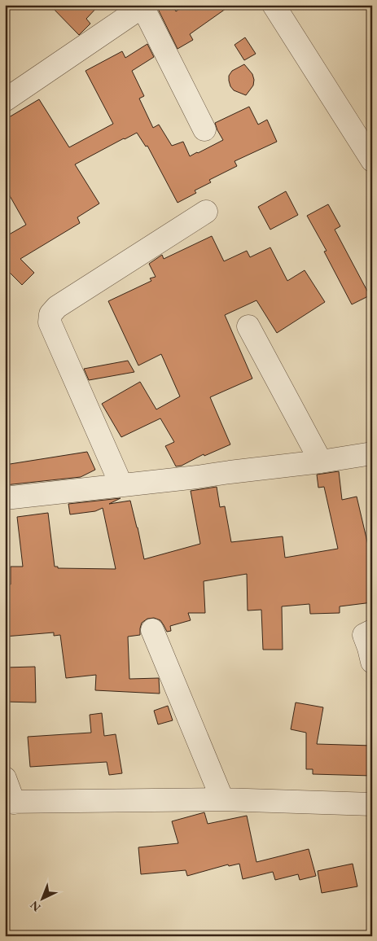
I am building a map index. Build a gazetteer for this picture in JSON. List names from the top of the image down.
{
  "north": "bottom left"
}
